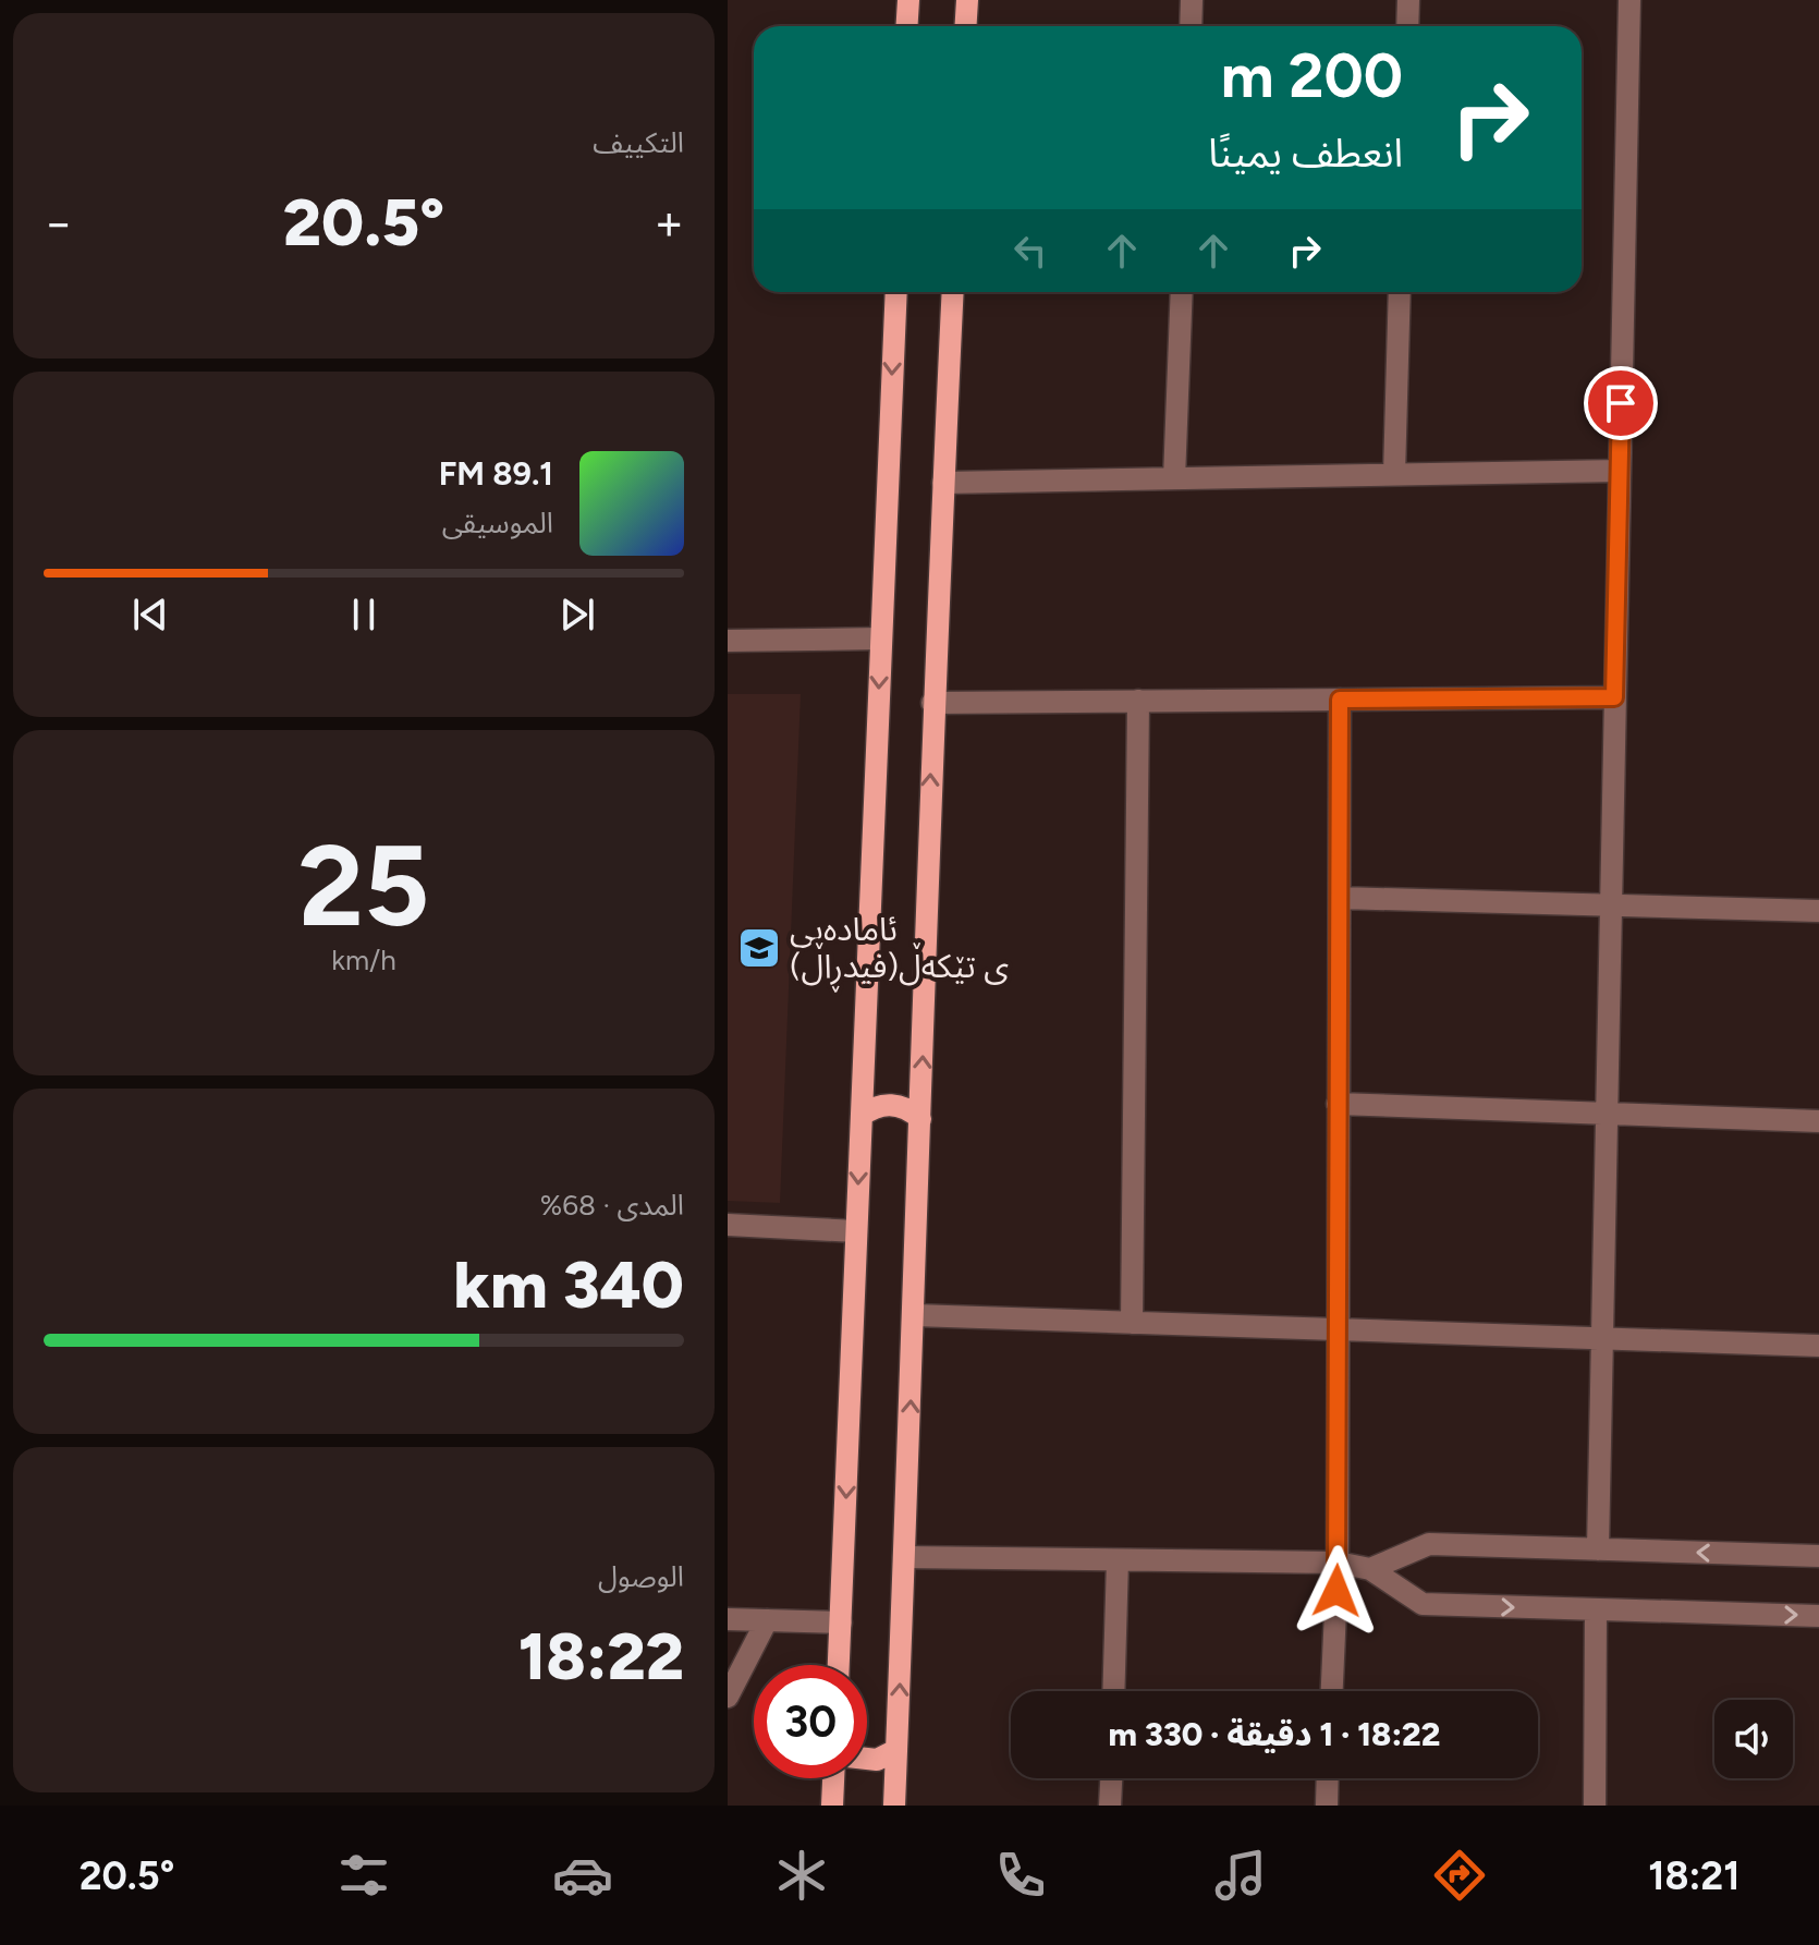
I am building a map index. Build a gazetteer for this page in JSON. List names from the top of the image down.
{
  "places": {
    "school or university": ["ئامادەیی (فیدڕاڵ)ی تێکەڵ"]
  },
  "page": {
    "tile": [
      "التكييف",
      ["25", "km/h"],
      ["المدى · 68%", "340 km"],
      ["الوصول", "18:22"]
    ],
    "turn": ["200 m", "انعطف يمينًا"],
    "heat": ["−", "20.5°", "+"],
    "song": ["89.1 FM", "الموسيقى"],
    "limit": "30",
    "trip": "18:22 · 1 دقيقة · 330 m",
    "tabs": ["18:21", "20.5°"]
  }
}
